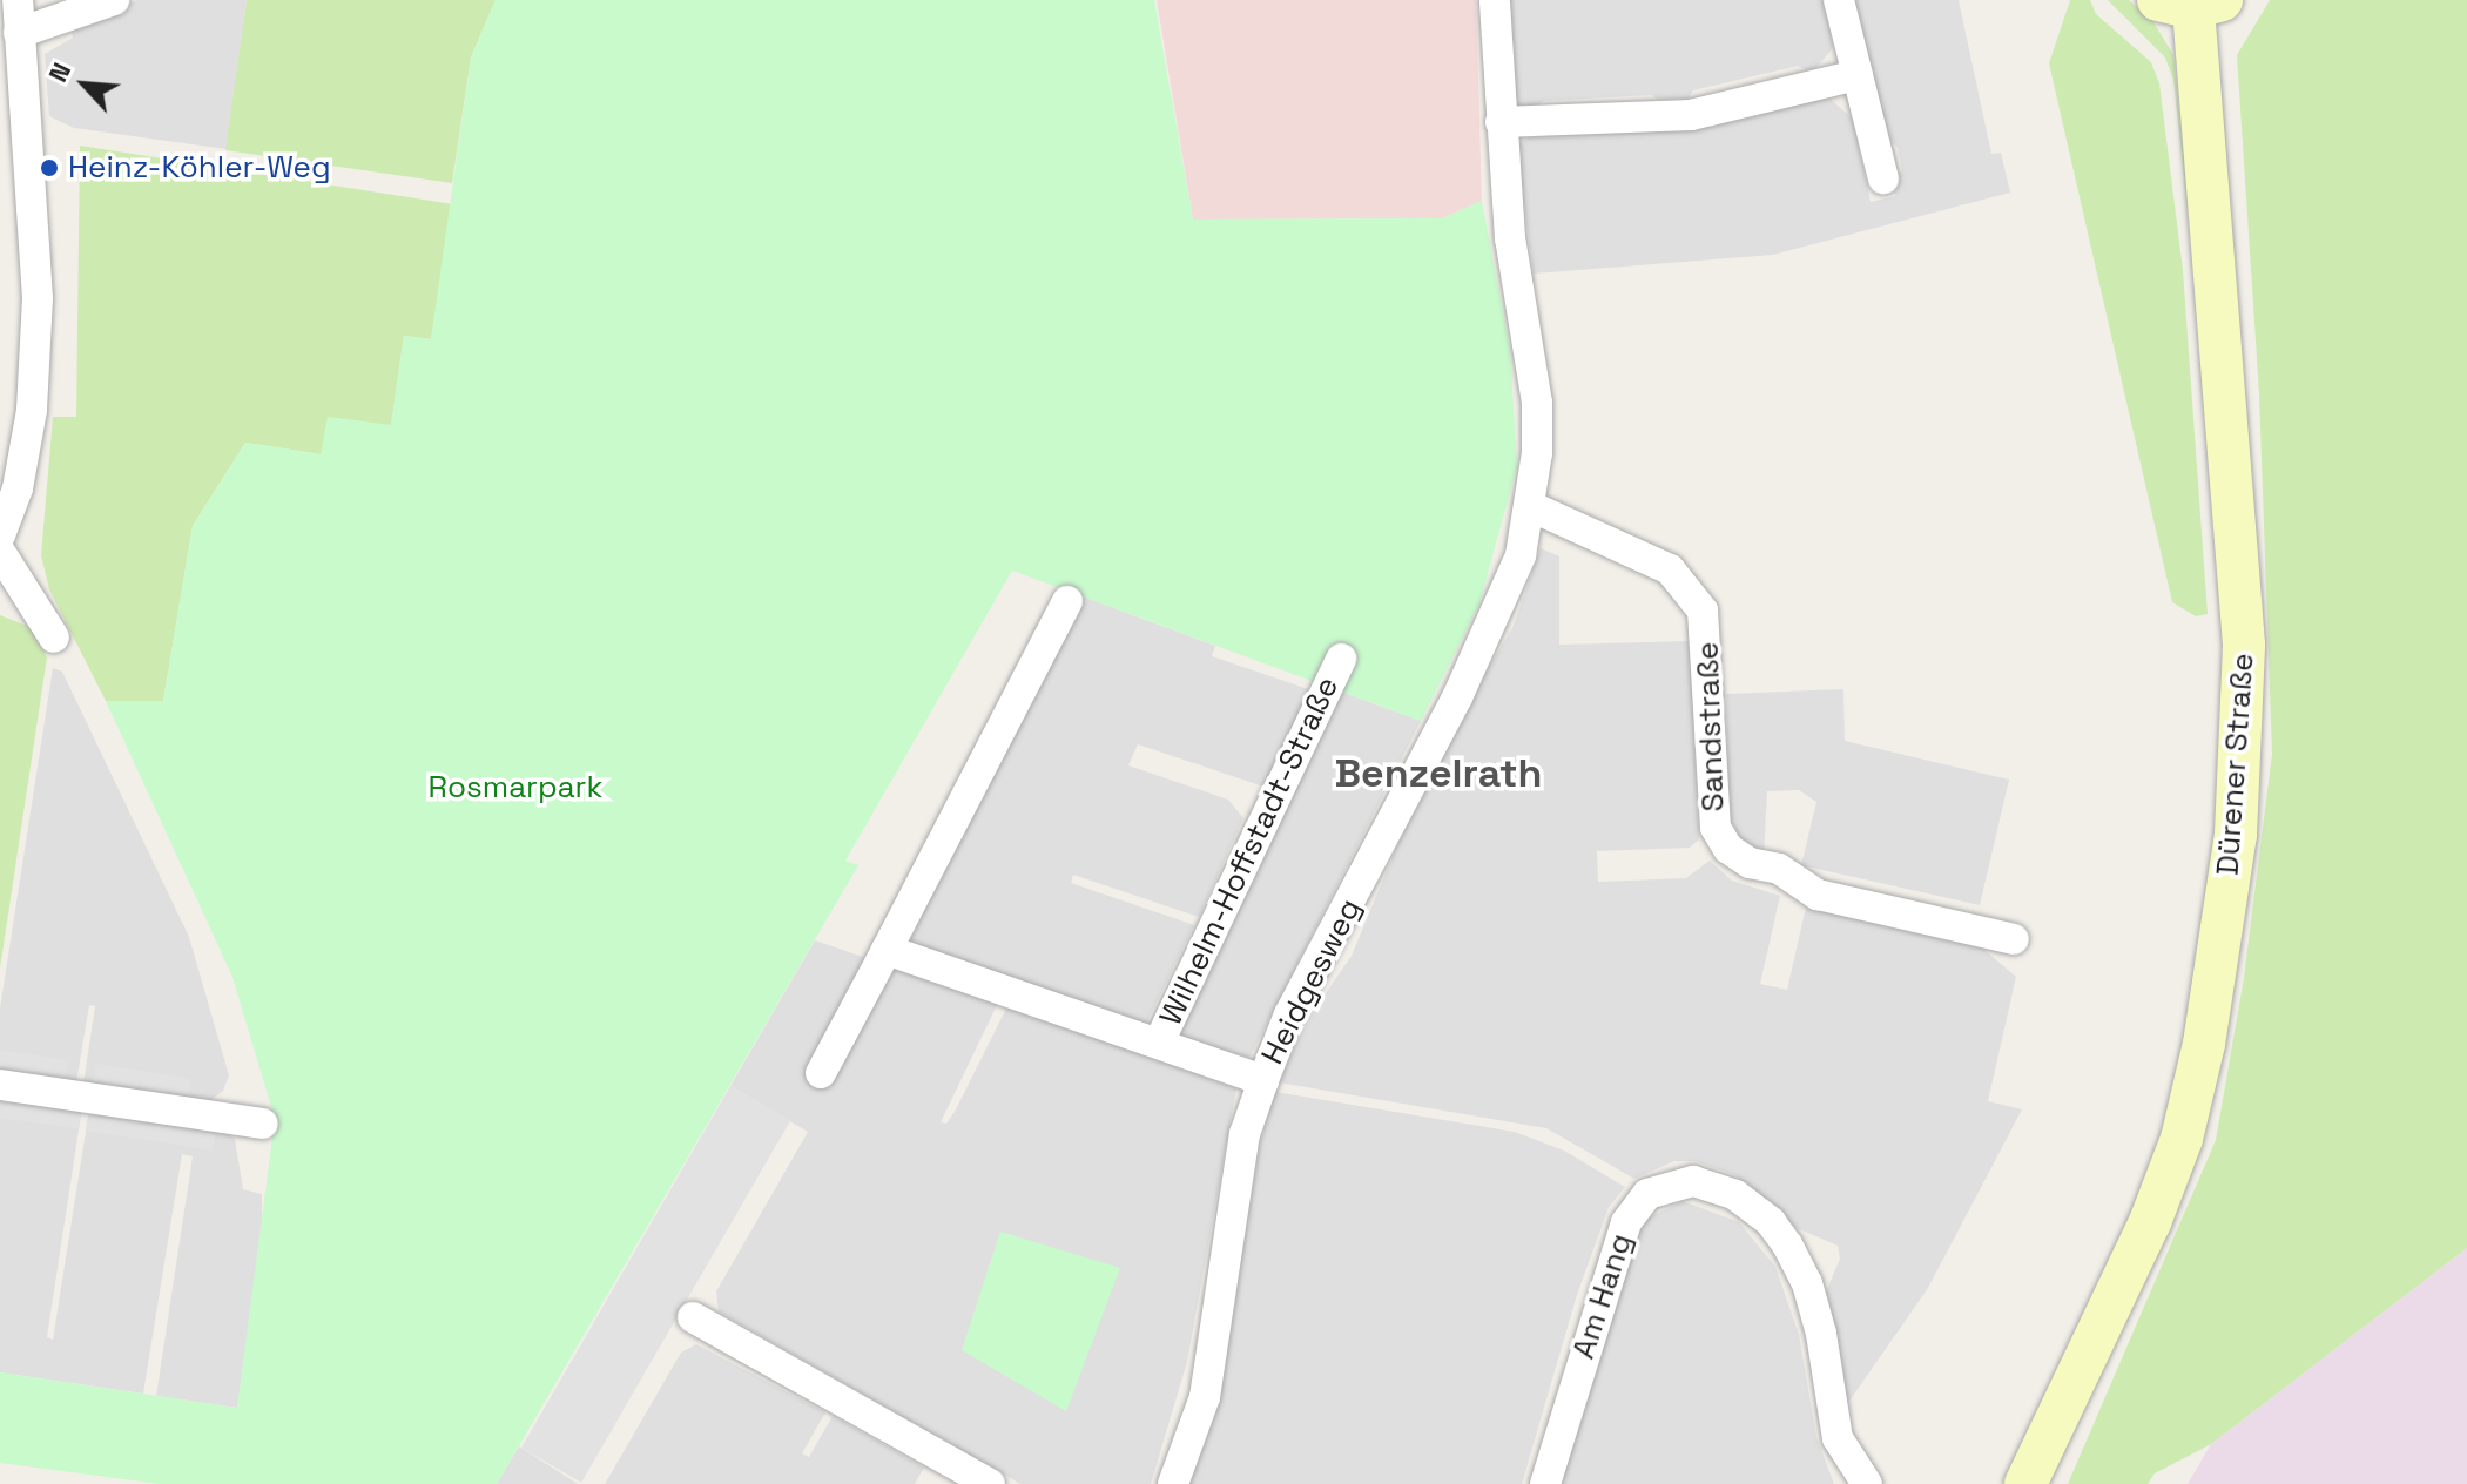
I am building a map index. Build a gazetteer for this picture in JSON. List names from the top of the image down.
{
  "streets": {
    "main road": ["Dürener Straße"],
    "street": [
      "Sandstraße",
      "Wilhelm-Hoffstadt-Straße",
      "Heidgesweg",
      "Am Hang"
    ]
  },
  "crossings": [
    ["Sandstraße", "Heidgesweg"],
    ["Wilhelm-Hoffstadt-Straße", "Heidgesweg"]
  ],
  "districts": ["Benzelrath"],
  "parks": ["Rosmarpark"],
  "places": ["Heinz-Köhler-Weg"],
  "north": "top left"
}
